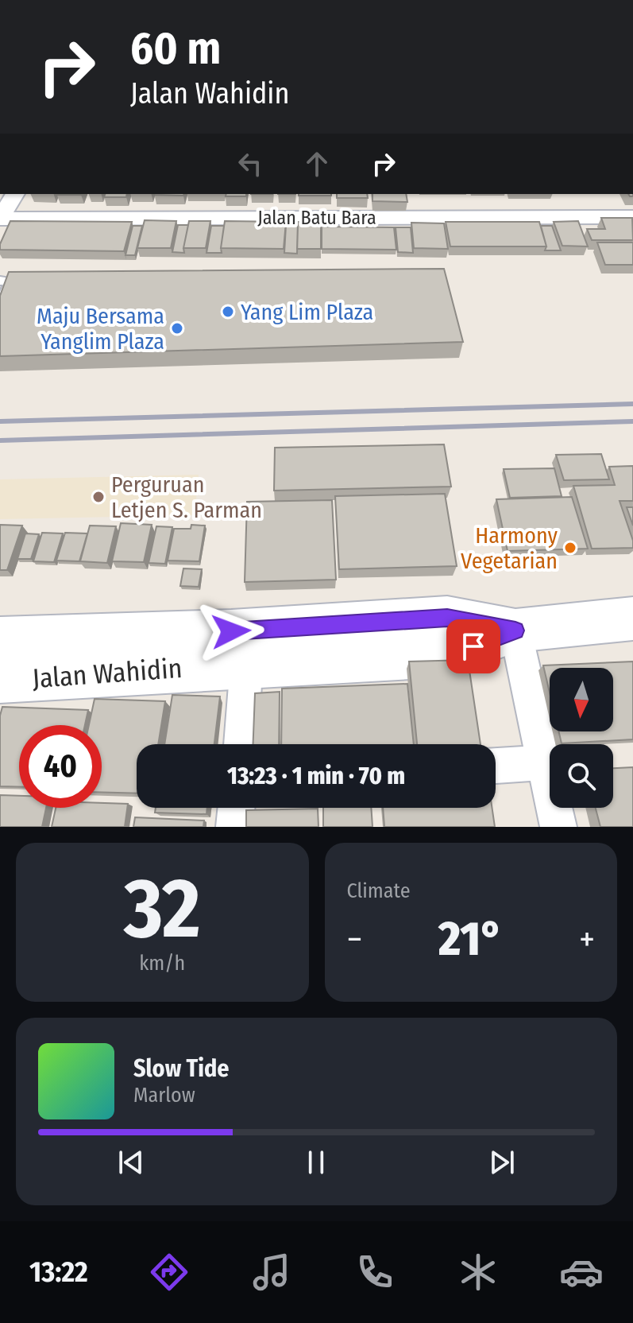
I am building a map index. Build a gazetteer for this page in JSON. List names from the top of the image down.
{
  "streets": {
    "street": ["Jalan Batu Bara", "Jalan Wahidin"]
  },
  "places": [
    "Yang Lim Plaza",
    "Maju Bersama Yanglim Plaza",
    "Perguruan Letjen S. Parman",
    "Harmony Vegetarian"
  ],
  "north": "bottom",
  "page": {
    "turn": ["60 m", "Jalan Wahidin"],
    "limit": "40",
    "trip": "13:23 · 1 min · 70 m",
    "tile": [
      ["32", "km/h"],
      "Climate"
    ],
    "heat": ["−", "21°", "+"],
    "song": ["Slow Tide", "Marlow"],
    "tabs": "13:22"
  }
}
